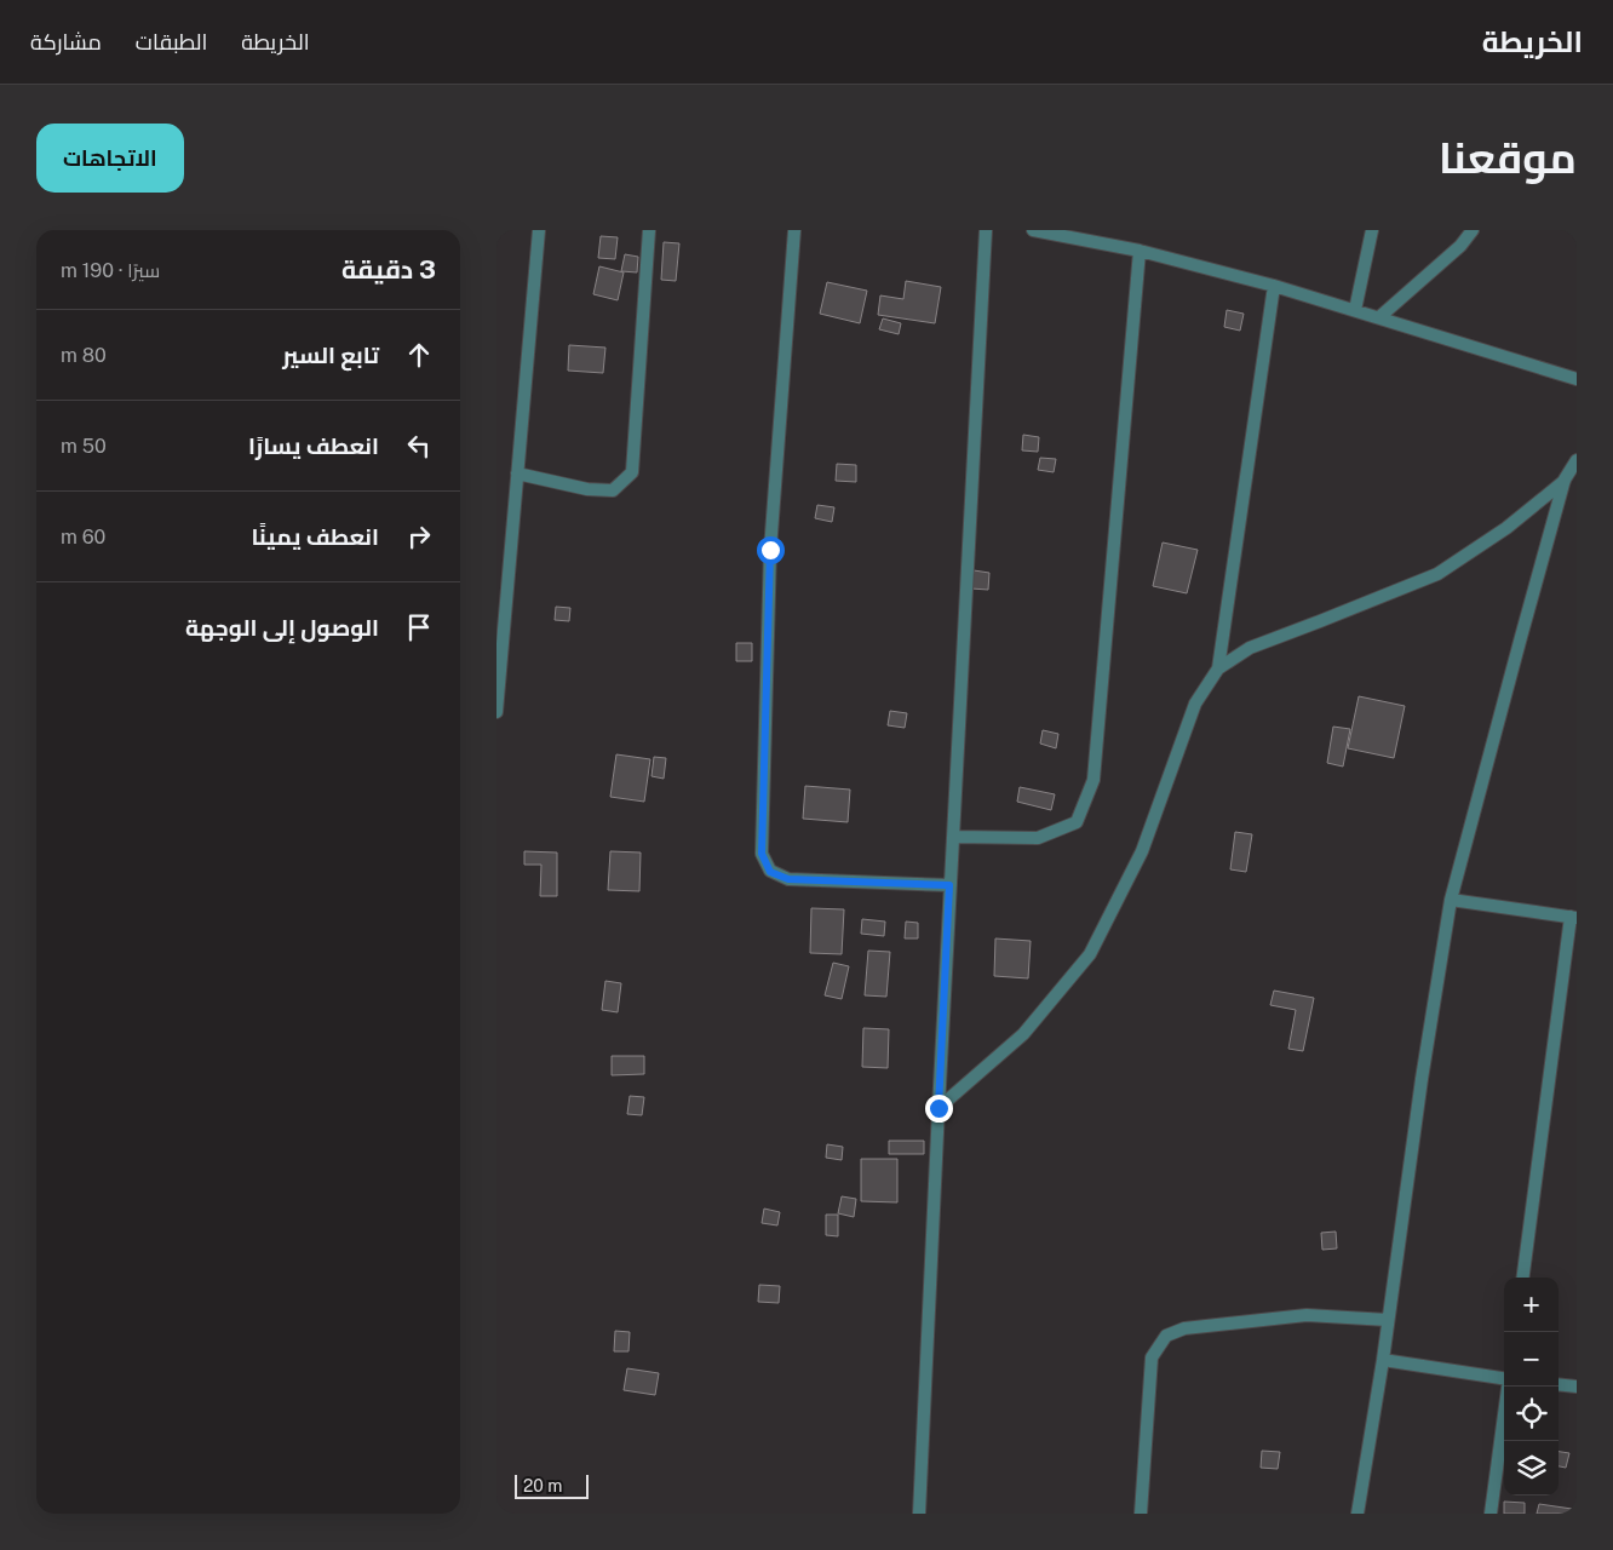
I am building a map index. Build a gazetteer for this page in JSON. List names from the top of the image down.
{
  "scale_bar": "20 m",
  "page": {
    "header": "الخريطة",
    "nav": ["الخريطة", "الطبقات", "مشاركة"],
    "title": "موقعنا",
    "buttons": "الاتجاهات",
    "heading": ["3 دقيقة", "سيرًا · 190 m"],
    "list": [
      ["تابع السير", "80 m"],
      ["انعطف يسارًا", "50 m"],
      ["انعطف يمينًا", "60 m"],
      "الوصول إلى الوجهة"
    ],
    "map_buttons": ["+", "−"],
    "scale": "20 m"
  }
}
